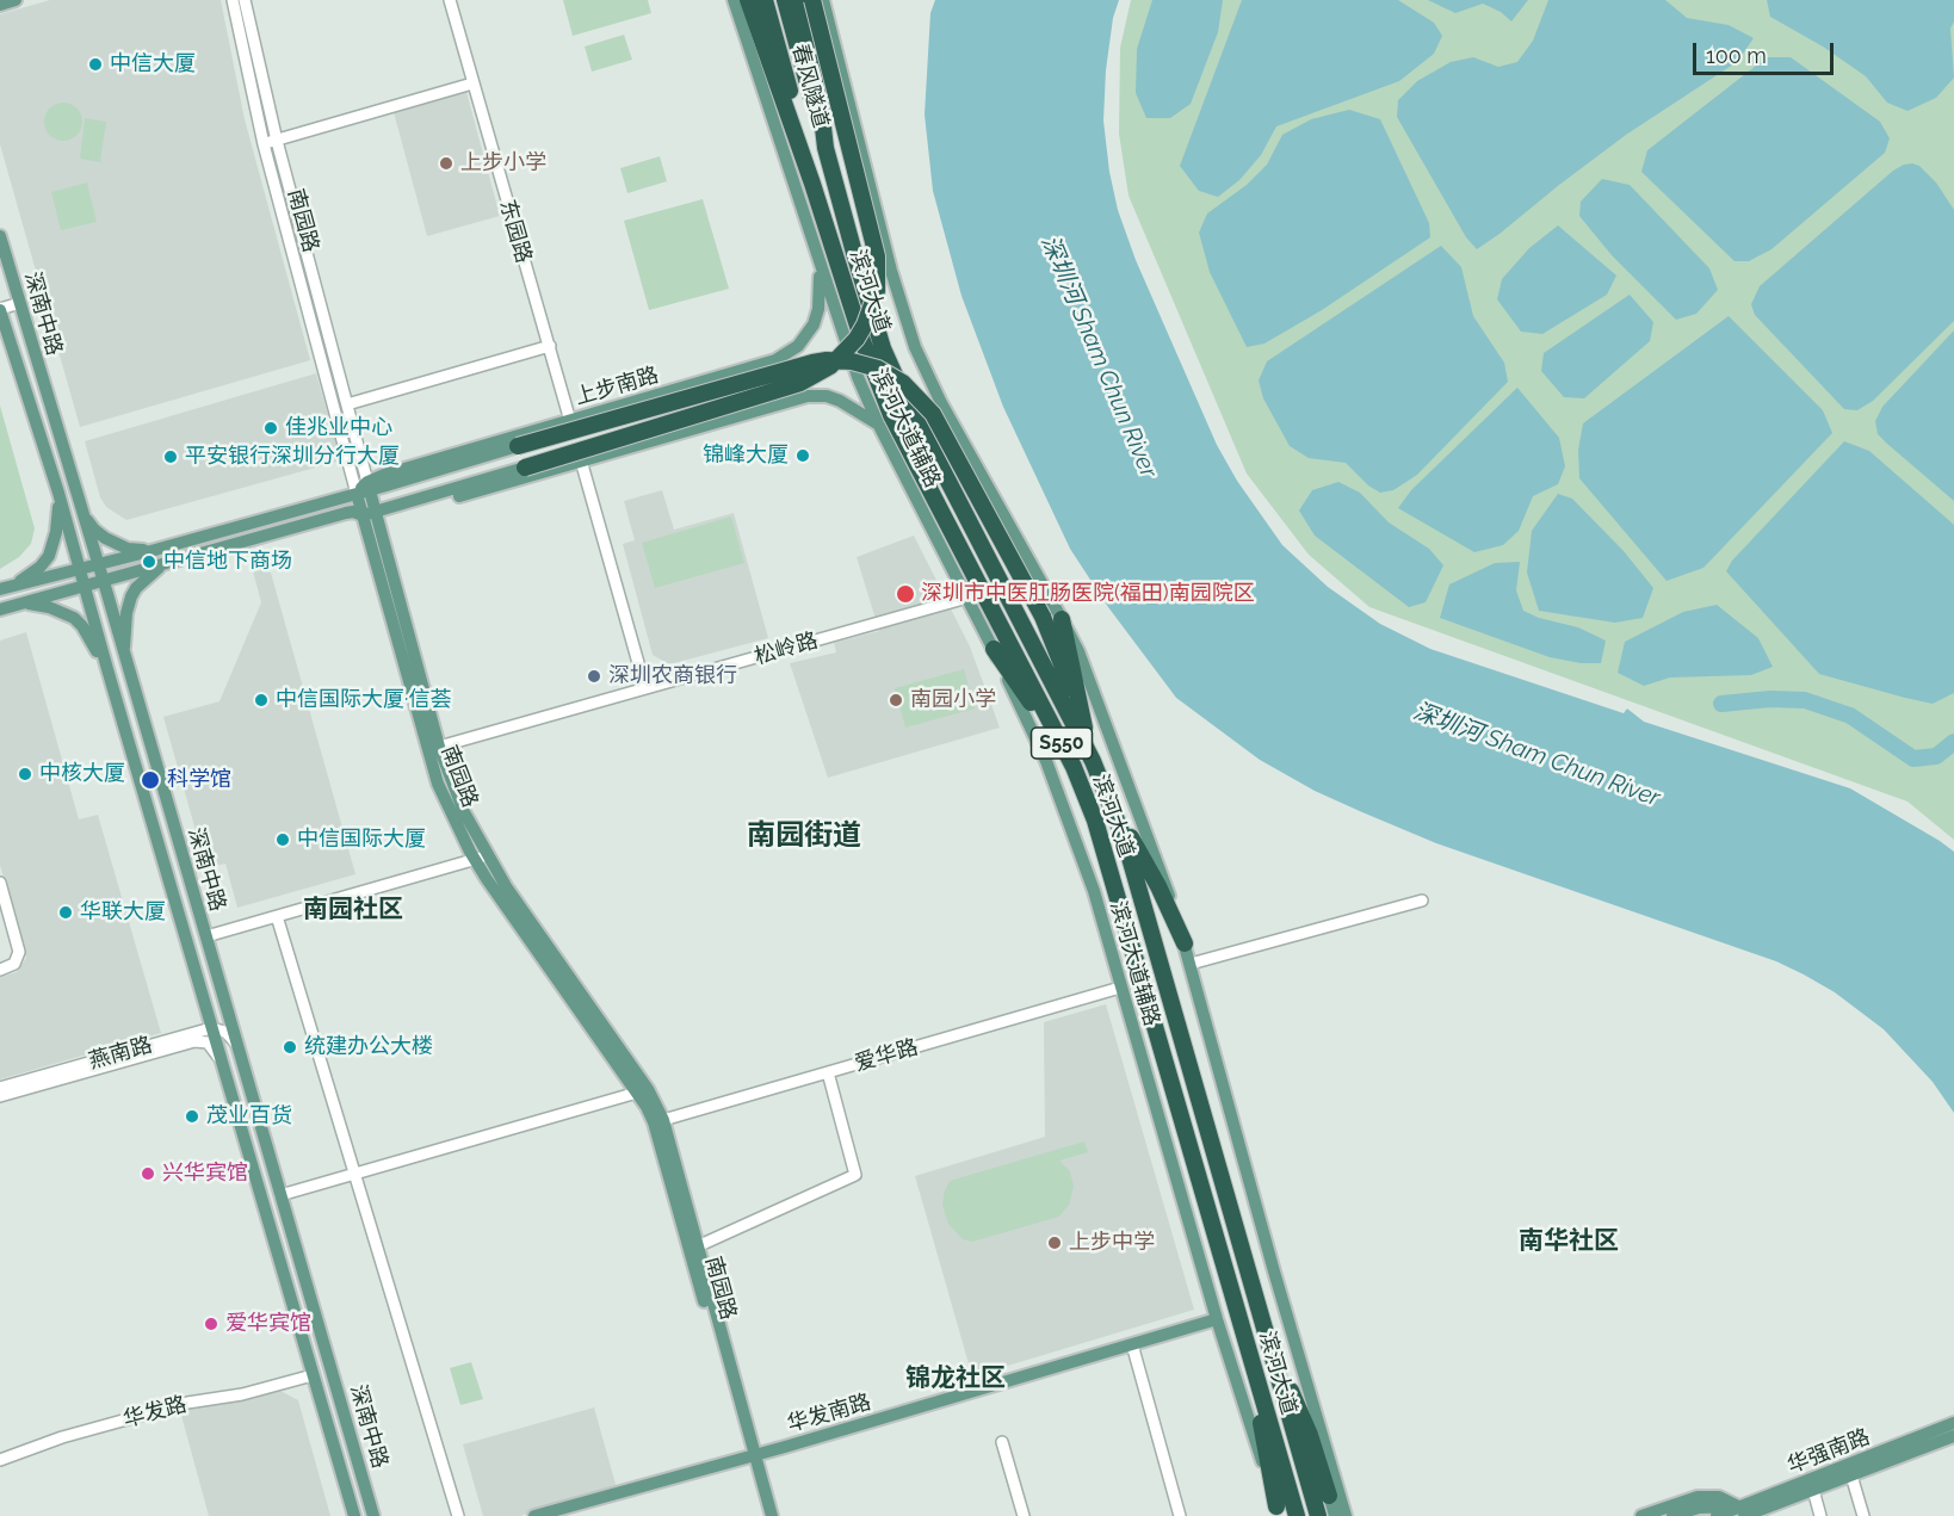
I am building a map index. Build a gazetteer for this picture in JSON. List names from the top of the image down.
{
  "streets": {
    "highway": ["春风隧道", "滨河大道", "S550"],
    "main road": [
      "南园路",
      "深南中路",
      "上步南路",
      "滨河大道辅路",
      "华发南路",
      "华强南路"
    ],
    "street": [
      "东园路",
      "松岭路",
      "燕南路",
      "爱华路",
      "华发路"
    ]
  },
  "crossings": [
    ["春风隧道", "滨河大道"],
    ["南园路", "上步南路"],
    ["南园路", "松岭路"],
    ["南园路", "爱华路"],
    ["南园路", "华发南路"],
    ["东园路", "上步南路"],
    ["深南中路", "上步南路"],
    ["深南中路", "燕南路"],
    ["深南中路", "华发路"],
    ["上步南路", "滨河大道辅路"],
    ["滨河大道辅路", "松岭路"],
    ["滨河大道辅路", "爱华路"],
    ["滨河大道辅路", "华发南路"]
  ],
  "districts": [
    "南园街道",
    "南园社区",
    "南华社区",
    "锦龙社区"
  ],
  "water": ["深圳河 Sham Chun River"],
  "places": [
    "中信大厦",
    "上步小学",
    "佳兆业中心",
    "锦峰大厦",
    "平安银行深圳分行大厦",
    "中信地下商场",
    "深圳市中医肛肠医院(福田)南园院区",
    "深圳农商银行",
    "中信国际大厦·信荟",
    "南园小学",
    "中核大厦",
    "科学馆",
    "中信国际大厦",
    "华联大厦",
    "统建办公大楼",
    "茂业百货",
    "兴华宾馆",
    "上步中学",
    "爱华宾馆"
  ],
  "scale_bar": "100 m"
}
